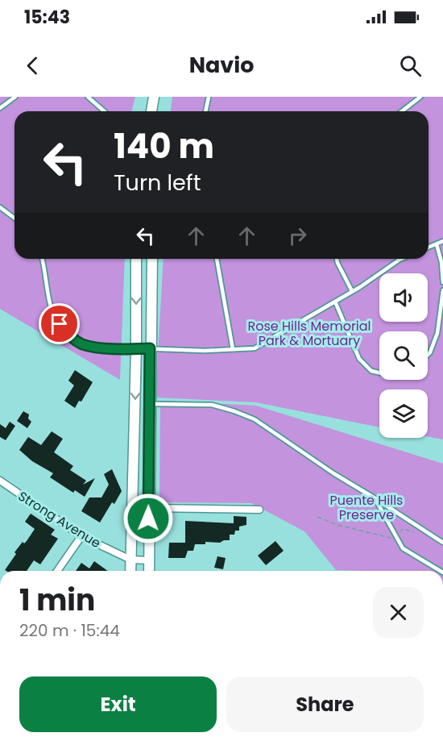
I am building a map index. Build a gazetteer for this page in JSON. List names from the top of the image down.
{
  "streets": {
    "street": ["Strong Avenue"]
  },
  "parks": ["Rose Hills Memorial Park & Mortuary", "Puente Hills Preserve"],
  "page": {
    "status": "15:43",
    "header": "Navio",
    "turn": ["140 m", "Turn left"],
    "heading": ["1 min", "220 m · 15:44"],
    "buttons": ["Exit", "Share"]
  }
}
